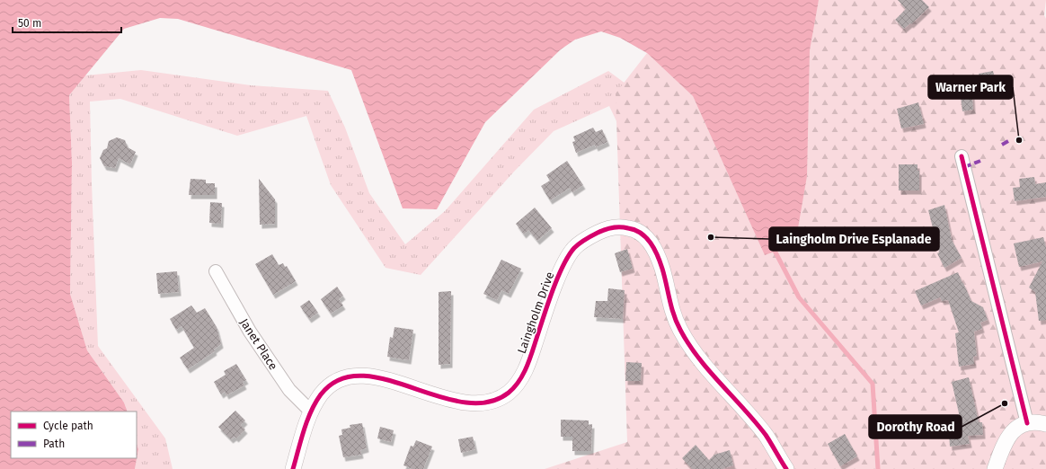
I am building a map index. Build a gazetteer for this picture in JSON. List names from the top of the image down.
{
  "streets": {
    "street": ["Laingholm Drive", "Janet Place"]
  },
  "crossings": [
    ["Laingholm Drive", "Janet Place"]
  ],
  "places": ["Warner Park", "Laingholm Drive Esplanade", "Dorothy Road"],
  "legend": ["Cycle path", "Path"],
  "scale_bar": "50 m"
}
